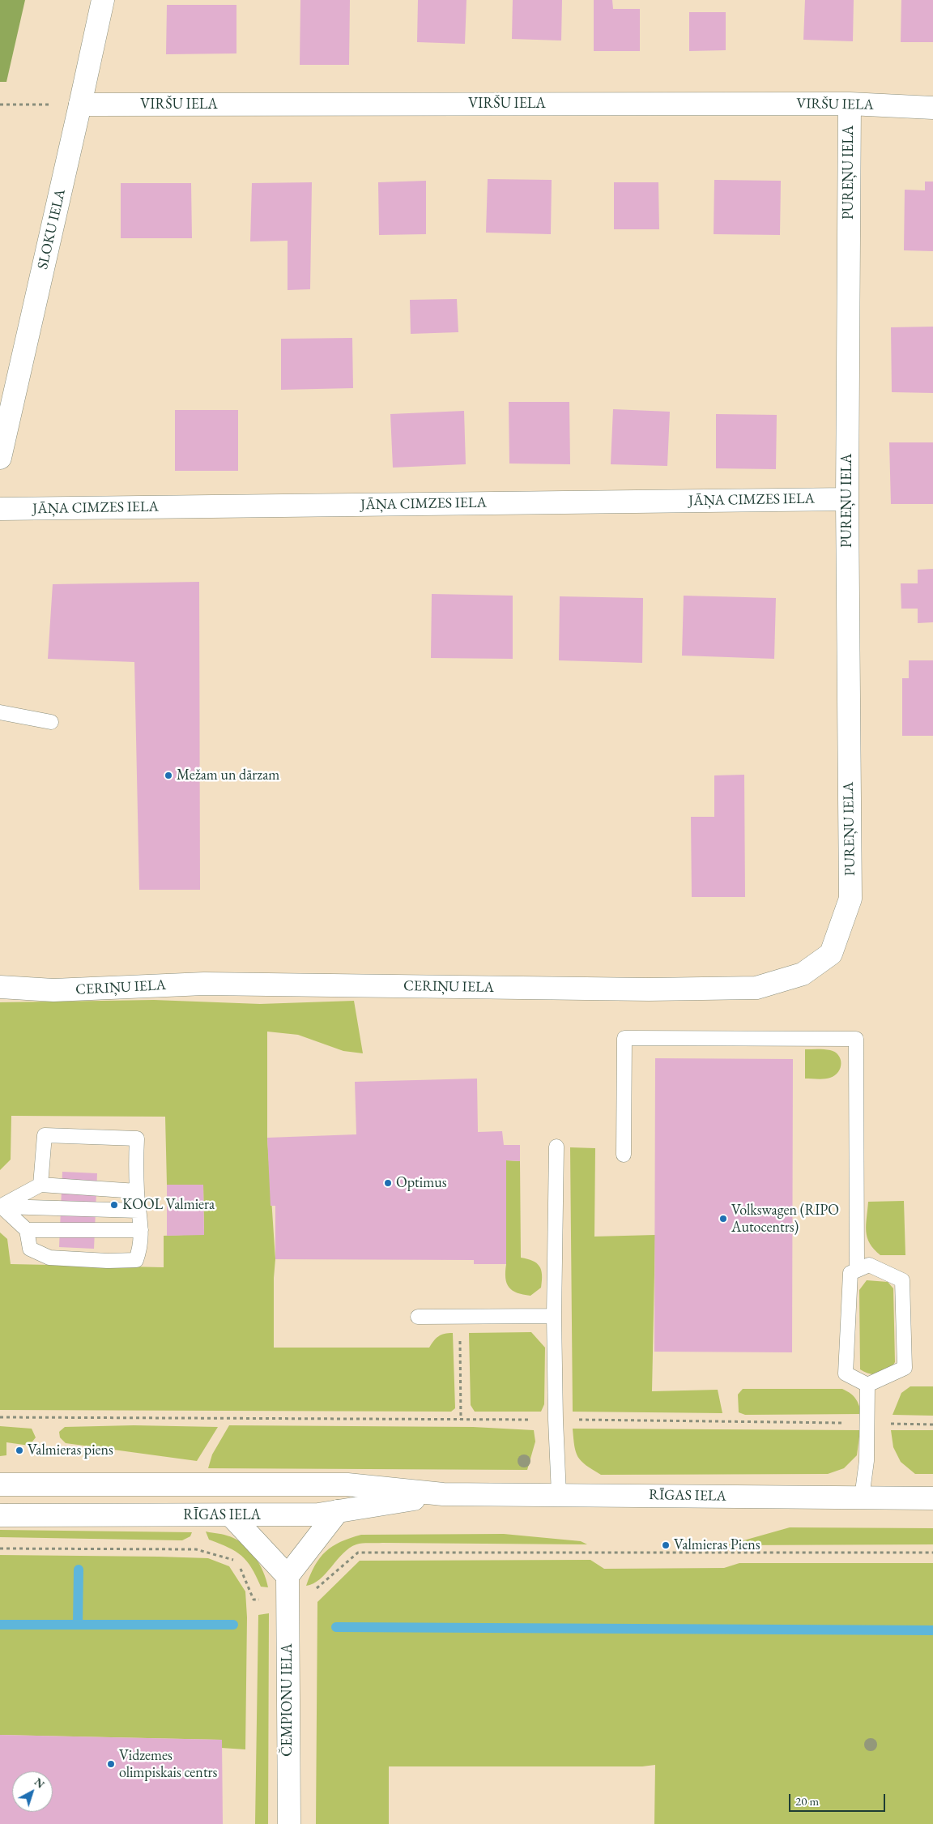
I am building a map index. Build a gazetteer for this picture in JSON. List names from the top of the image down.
{
  "streets": {
    "street": [
      "VIRŠU IELA",
      "PUREŅU IELA",
      "SLOKU IELA",
      "JĀŅA CIMZES IELA",
      "CERIŅU IELA",
      "RĪGAS IELA",
      "ČEMPIONU IELA"
    ]
  },
  "crossings": [
    ["VIRŠU IELA", "PUREŅU IELA"],
    ["VIRŠU IELA", "SLOKU IELA"],
    ["PUREŅU IELA", "JĀŅA CIMZES IELA"],
    ["PUREŅU IELA", "CERIŅU IELA"]
  ],
  "places": [
    "Mežam un dārzam",
    "Optimus",
    "KOOL Valmiera",
    "Volkswagen (RIPO Autocentrs)",
    "Valmieras piens",
    "Valmieras Piens",
    "Vidzemes olimpiskais centrs"
  ],
  "scale_bar": "20 m",
  "north": "top right"
}
